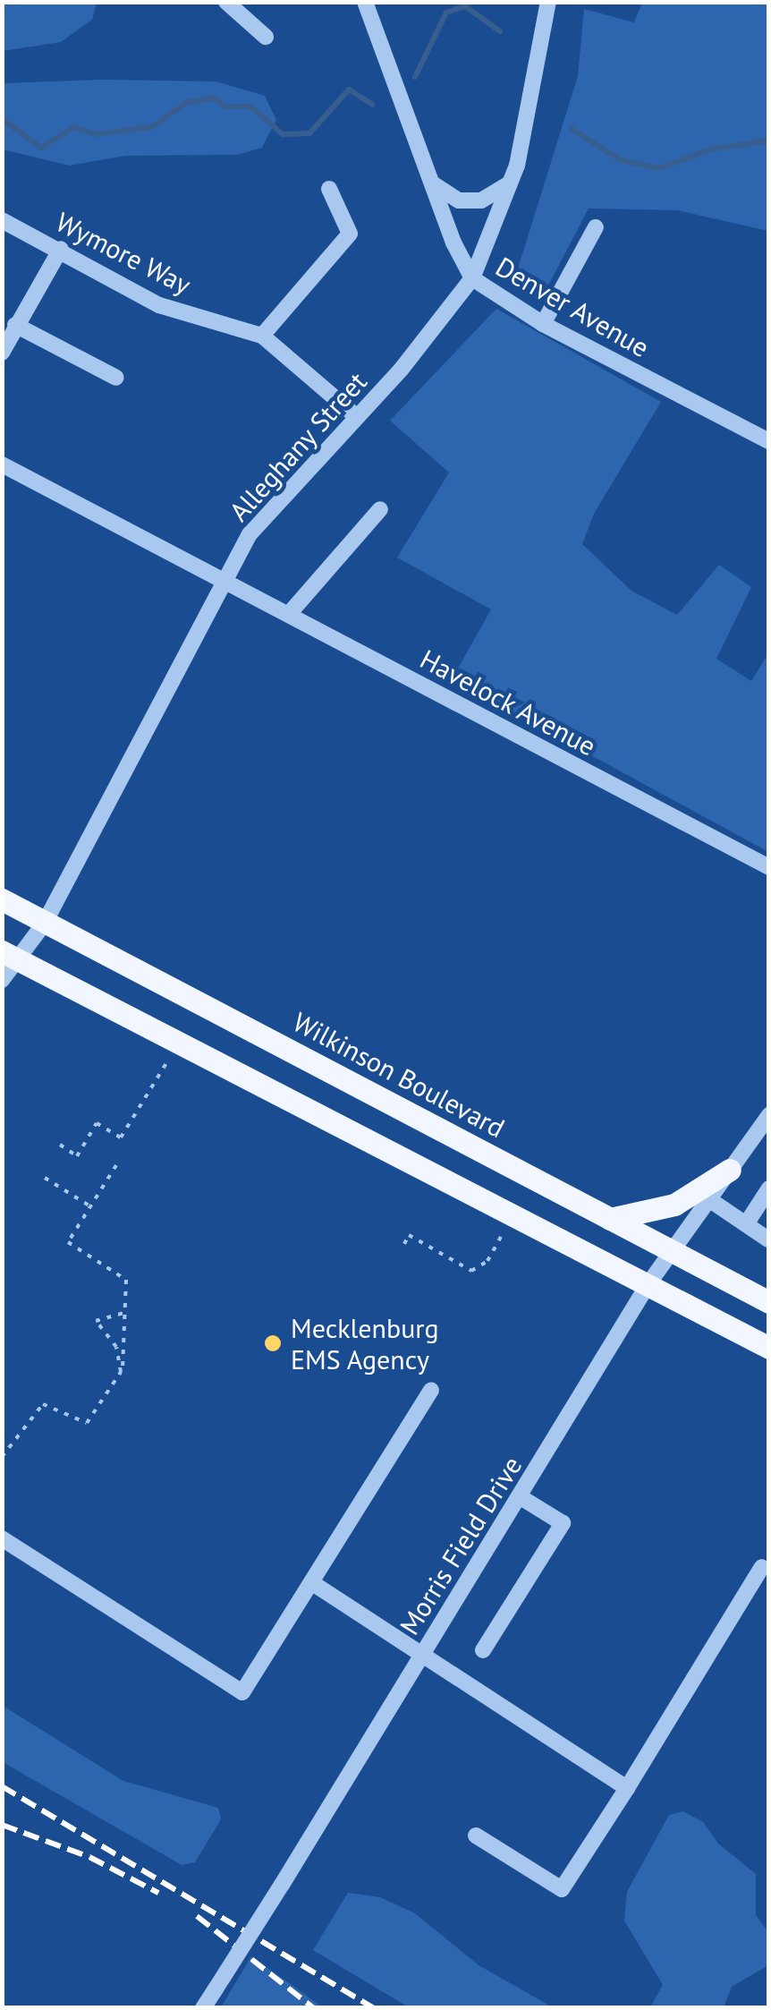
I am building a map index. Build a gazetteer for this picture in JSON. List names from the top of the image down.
{
  "streets": {
    "main road": ["Wilkinson Boulevard"],
    "street": [
      "Wymore Way",
      "Denver Avenue",
      "Alleghany Street",
      "Havelock Avenue",
      "Morris Field Drive"
    ]
  },
  "crossings": [
    ["Wymore Way", "Alleghany Street"],
    ["Denver Avenue", "Alleghany Street"],
    ["Alleghany Street", "Havelock Avenue"],
    ["Alleghany Street", "Wilkinson Boulevard"],
    ["Wilkinson Boulevard", "Morris Field Drive"]
  ],
  "places": ["Mecklenburg EMS Agency"]
}
